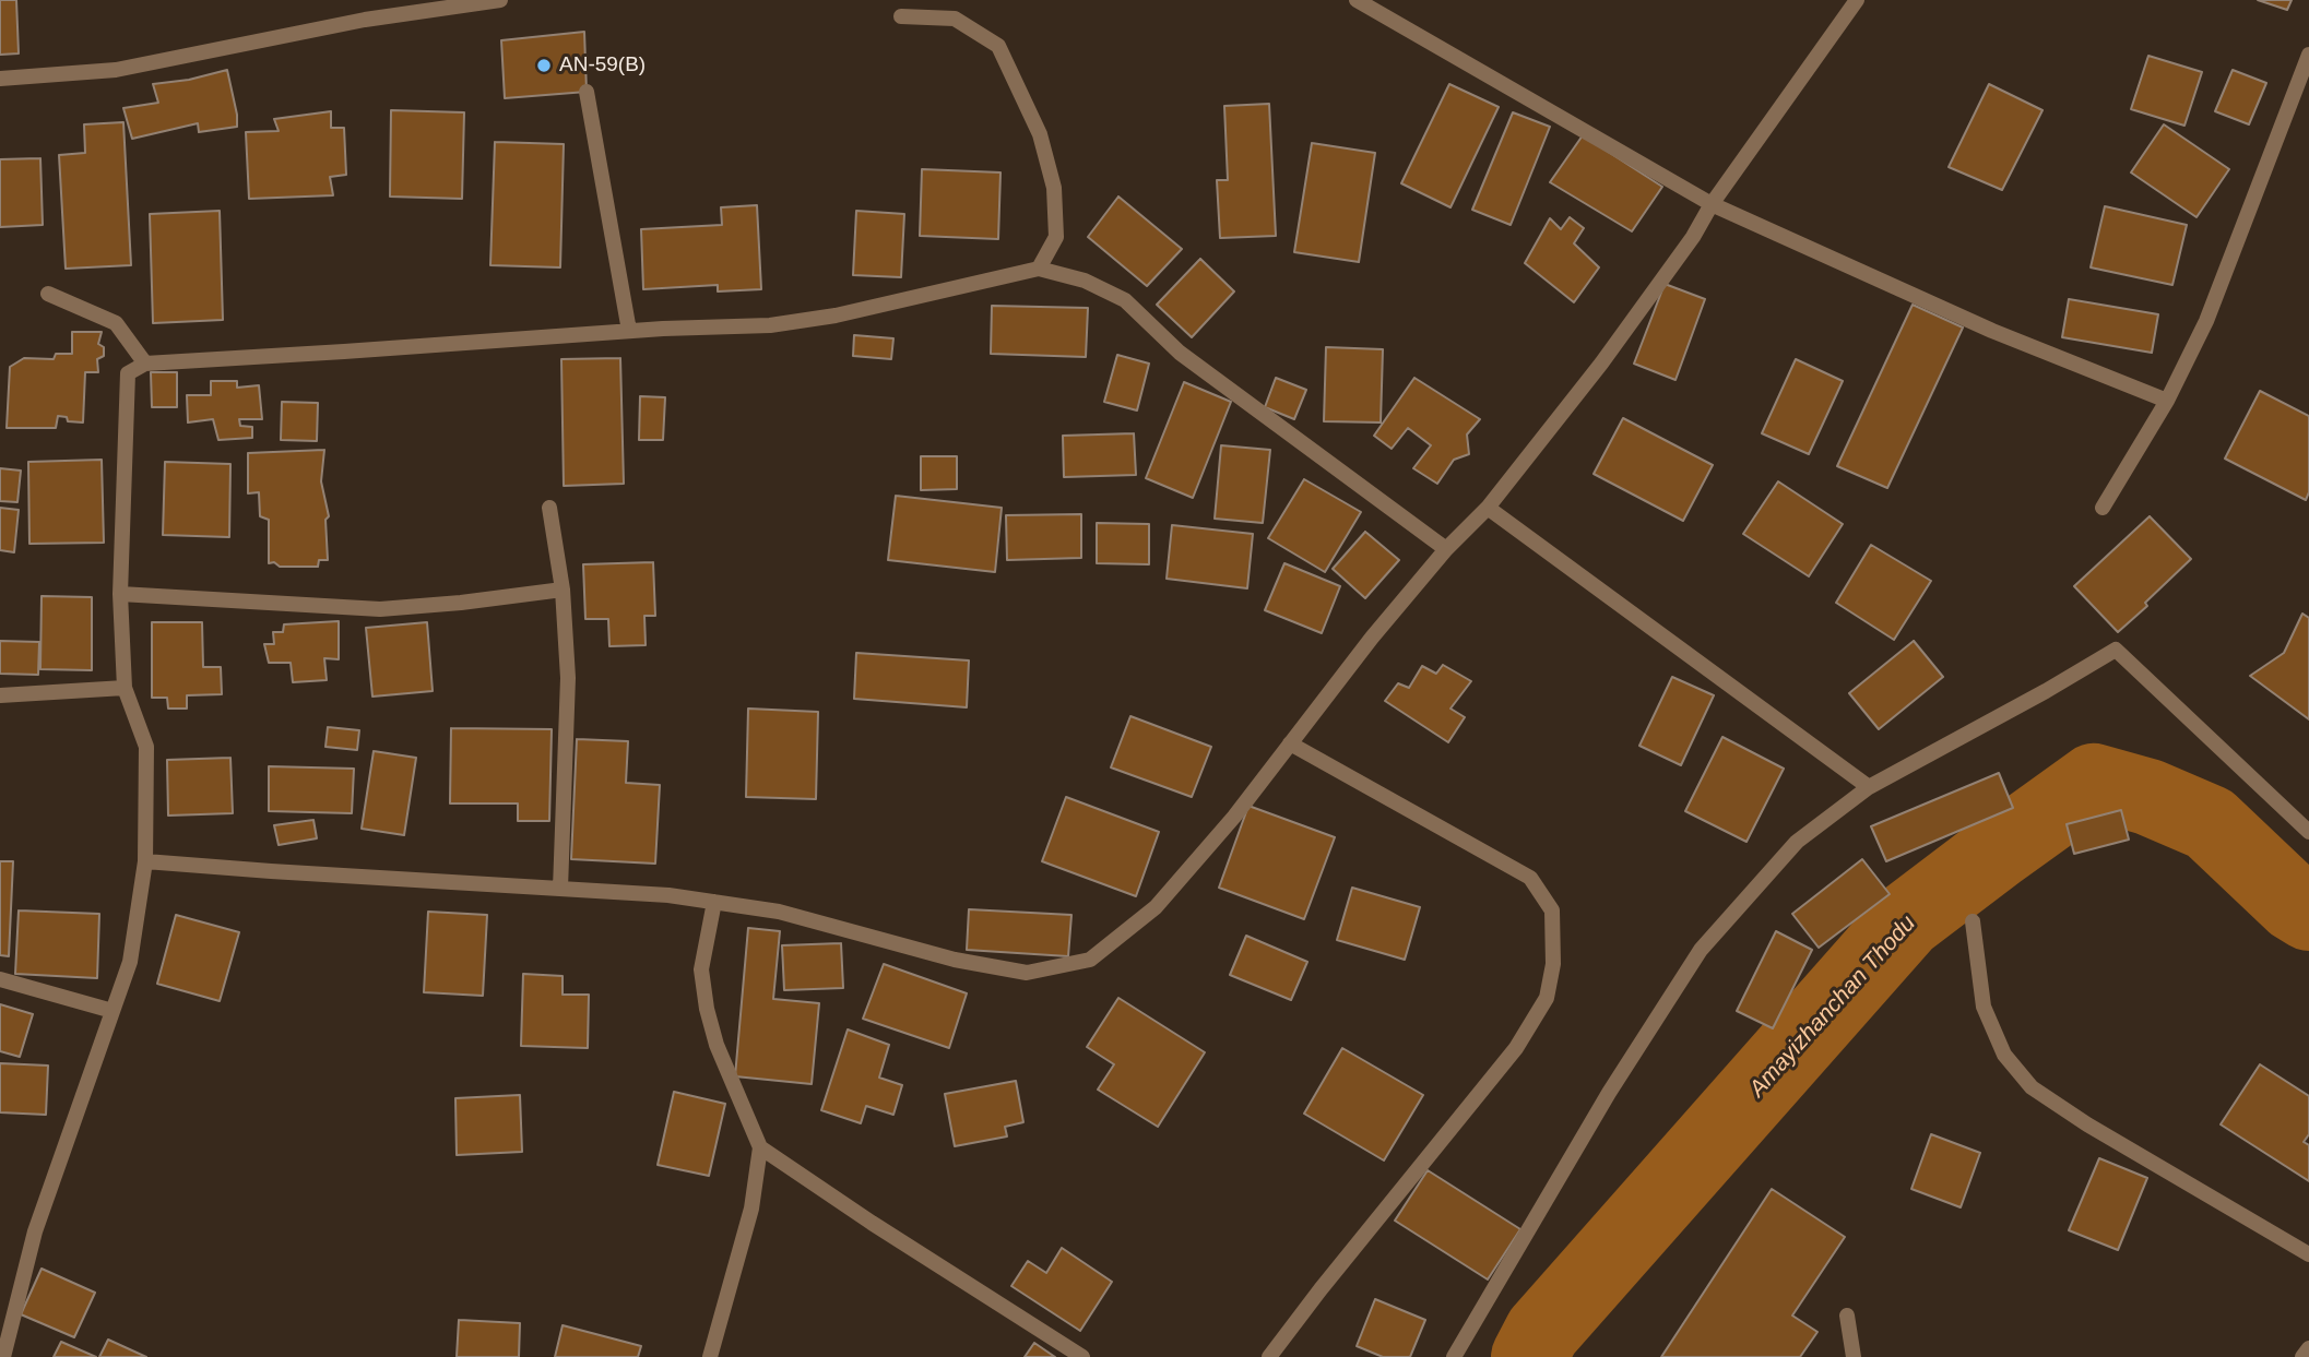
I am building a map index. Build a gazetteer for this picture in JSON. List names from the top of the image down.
{
  "water": ["Amayizhanchan Thodu"],
  "places": ["AN-59(B)"]
}
